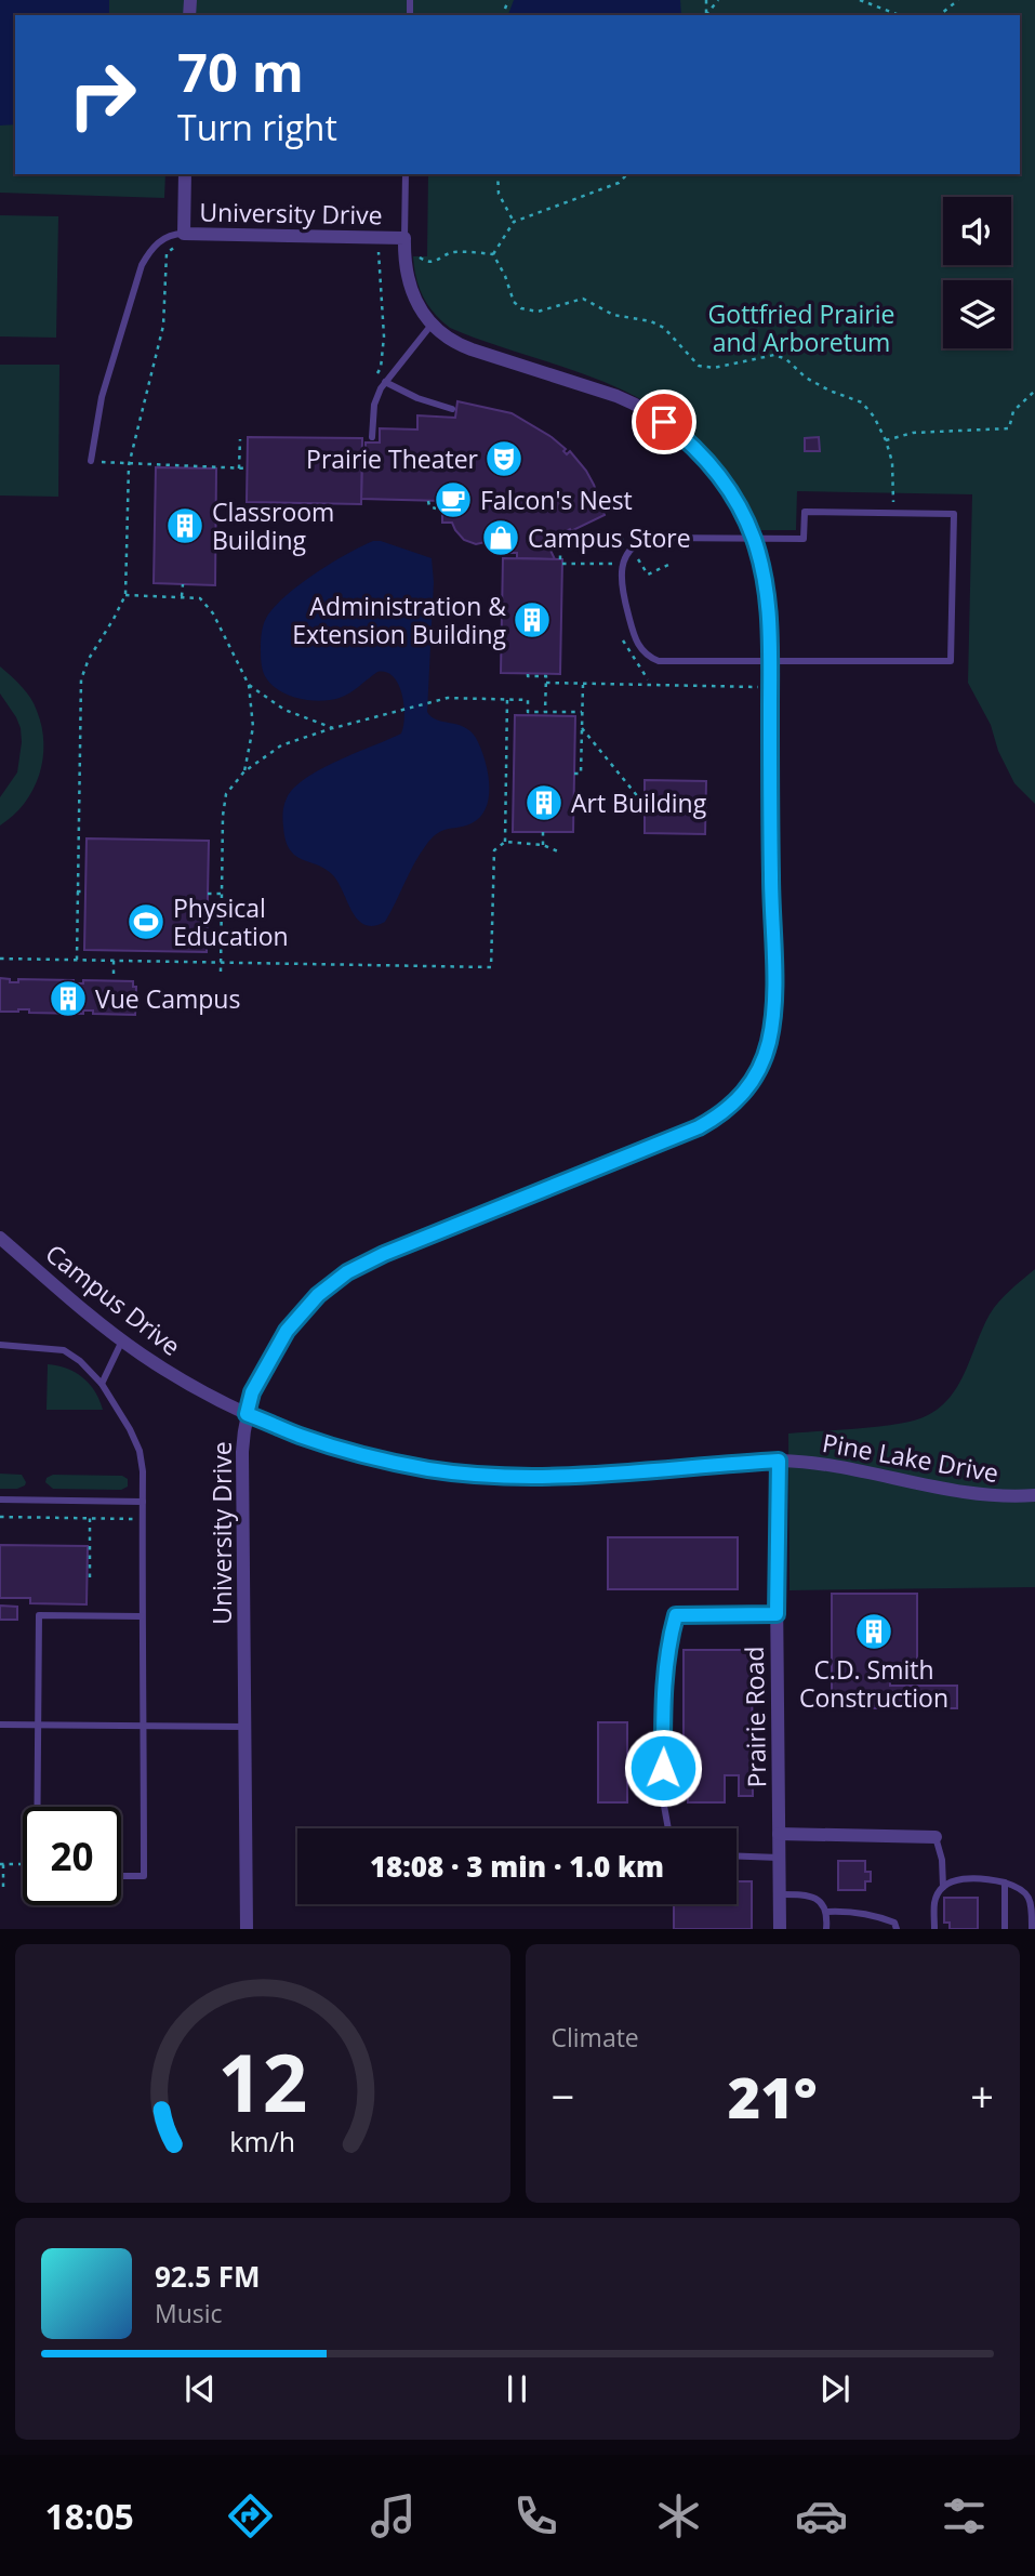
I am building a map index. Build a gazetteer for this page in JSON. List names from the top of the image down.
{
  "streets": {
    "street": [
      "University Drive",
      "Campus Drive",
      "Pine Lake Drive",
      "Prairie Road"
    ]
  },
  "crossings": [
    ["University Drive", "Campus Drive"],
    ["Campus Drive", "Pine Lake Drive"],
    ["Campus Drive", "Prairie Road"],
    ["Pine Lake Drive", "Prairie Road"]
  ],
  "parks": ["Gottfried Prairie and Arboretum"],
  "places": {
    "theatre": ["Prairie Theater"],
    "cafe": ["Falcon's Nest"],
    "building": [
      "Classroom Building",
      "Administration & Extension Building",
      "Art Building",
      "Vue Campus",
      "C.D. Smith Construction"
    ],
    "shop": ["Campus Store"],
    "sports": ["Physical Education"]
  },
  "page": {
    "turn": ["70 m", "Turn right"],
    "limit": "20",
    "trip": "18:08 · 3 min · 1.0 km",
    "tile": "Climate",
    "heat": ["−", "21°", "+"],
    "song": ["92.5 FM", "Music"],
    "tabs": "18:05",
    "gauge": ["12", "km/h"]
  }
}
